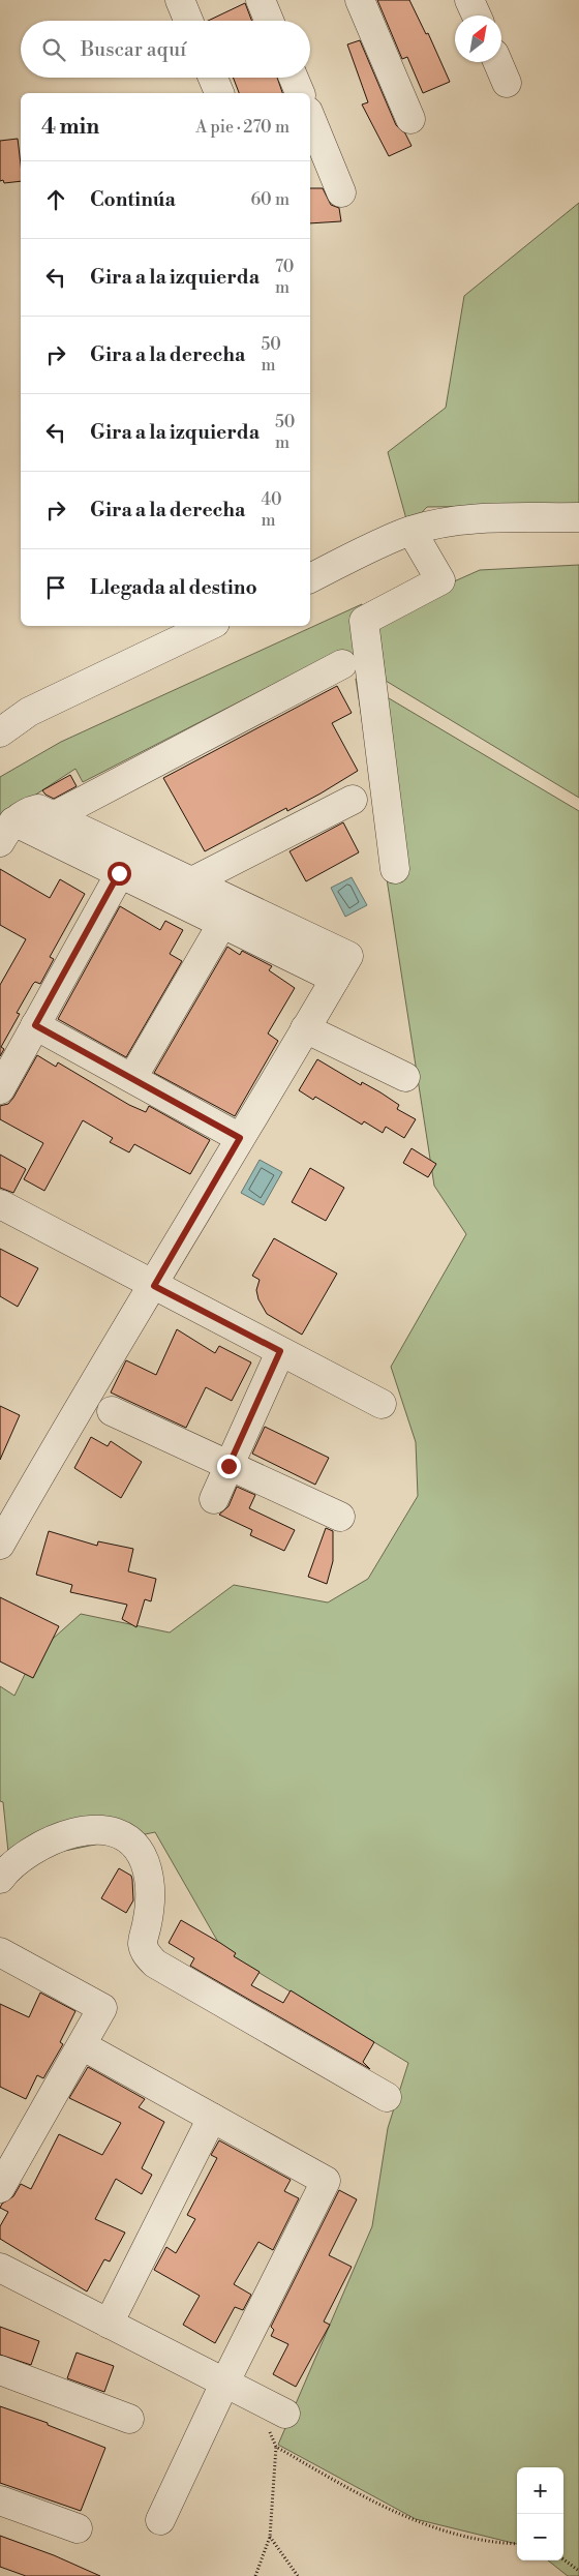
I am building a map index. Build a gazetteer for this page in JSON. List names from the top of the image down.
{
  "north": "top right",
  "page": {
    "search": "Buscar aquí",
    "heading": ["4 min", "A pie · 270 m"],
    "list": [
      ["Continúa", "60 m"],
      ["Gira a la izquierda", "70 m"],
      ["Gira a la derecha", "50 m"],
      ["Gira a la izquierda", "50 m"],
      ["Gira a la derecha", "40 m"],
      "Llegada al destino"
    ],
    "map_buttons": ["+", "−"]
  }
}
